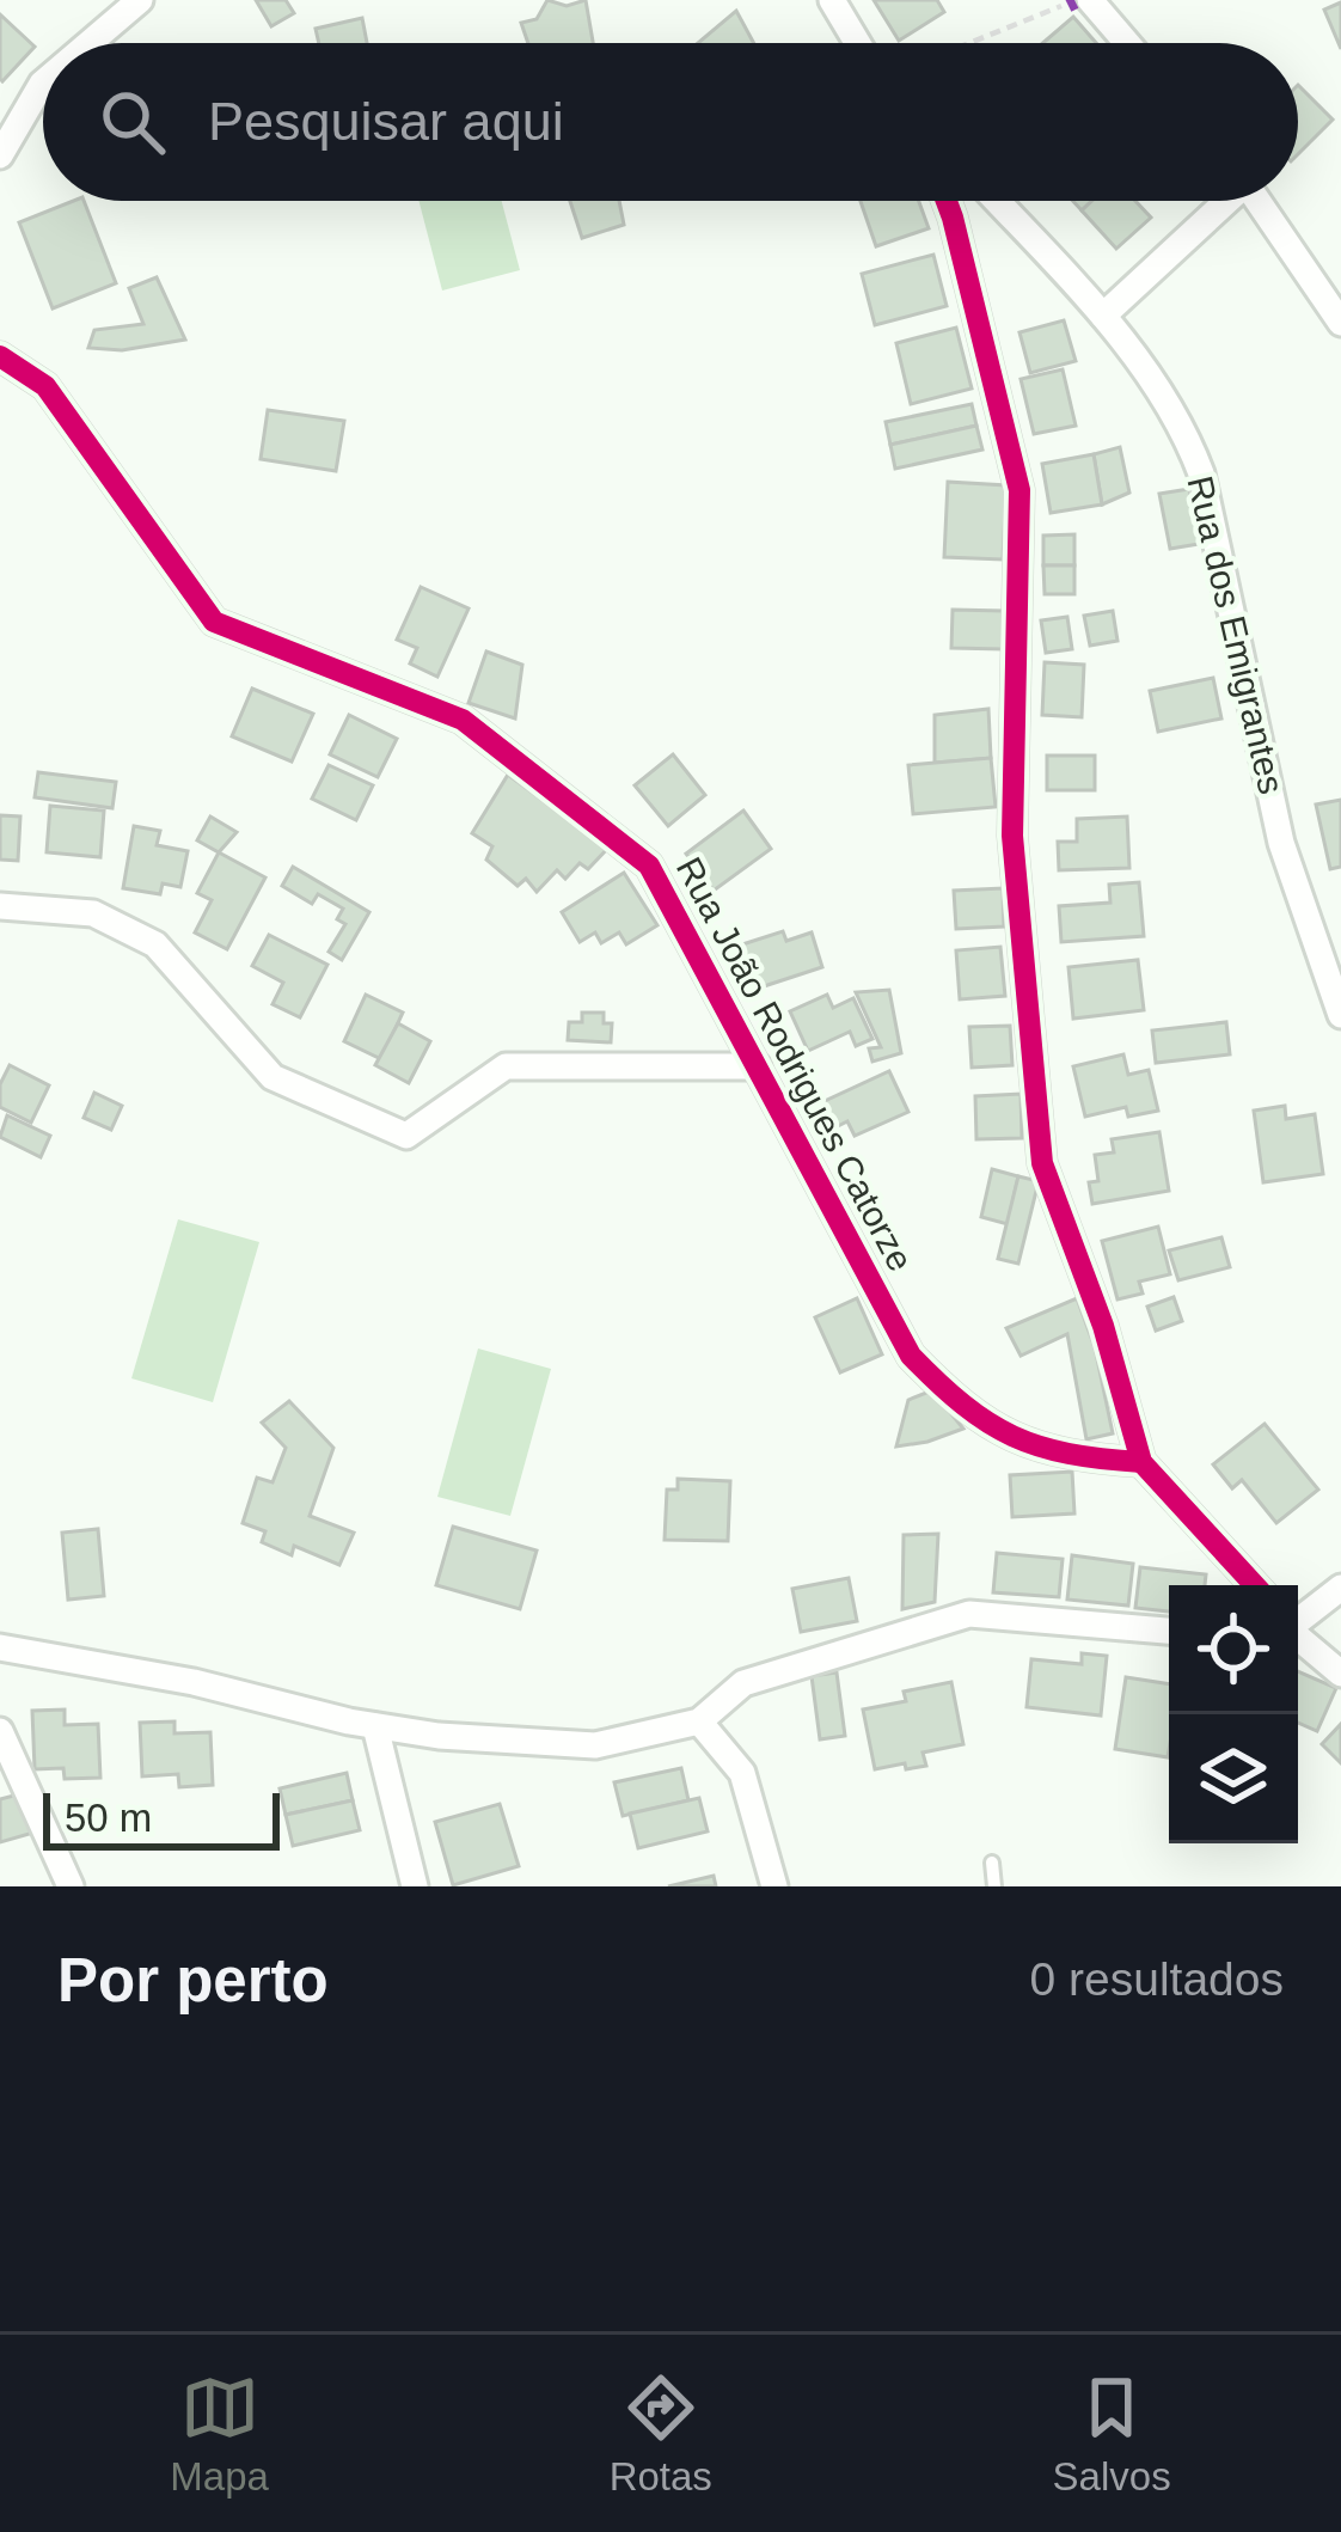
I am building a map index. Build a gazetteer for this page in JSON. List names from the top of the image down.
{
  "streets": {
    "street": ["Rua dos Emigrantes", "Rua João Rodrigues Catorze"]
  },
  "scale_bar": "50 m",
  "page": {
    "search": "Pesquisar aqui",
    "scale": "50 m",
    "heading": ["Por perto", "0 resultados"],
    "nav": ["Mapa", "Rotas", "Salvos"]
  }
}
